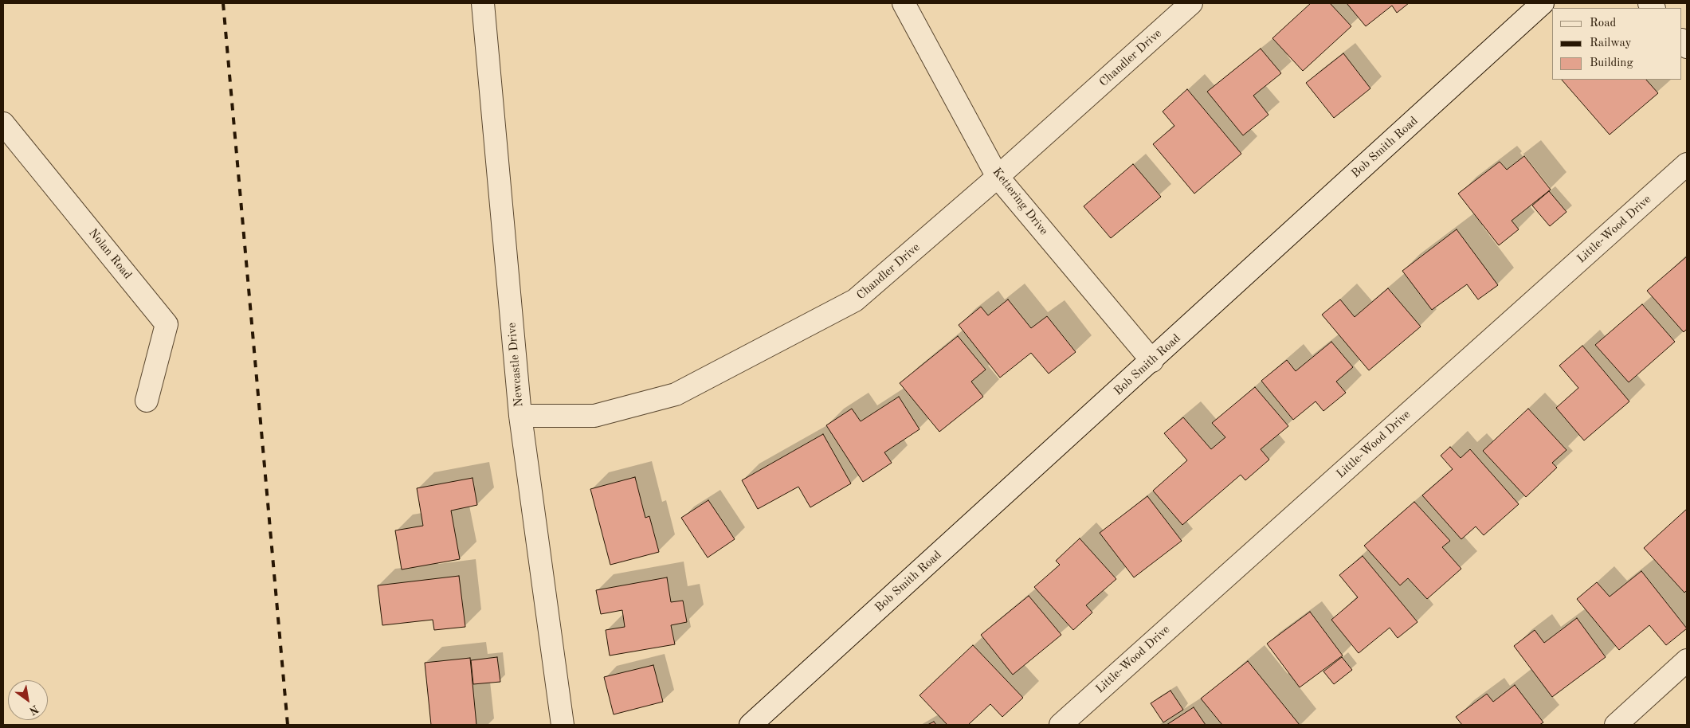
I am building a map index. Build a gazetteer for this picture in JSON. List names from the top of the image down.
{
  "streets": {
    "street": [
      "Chandler Drive",
      "Bob Smith Road",
      "Kettering Drive",
      "Little-Wood Drive",
      "Nolan Road",
      "Newcastle Drive"
    ]
  },
  "crossings": [
    ["Chandler Drive", "Kettering Drive"],
    ["Chandler Drive", "Newcastle Drive"],
    ["Bob Smith Road", "Kettering Drive"]
  ],
  "legend": ["Road", "Railway", "Building"],
  "north": "bottom right"
}
